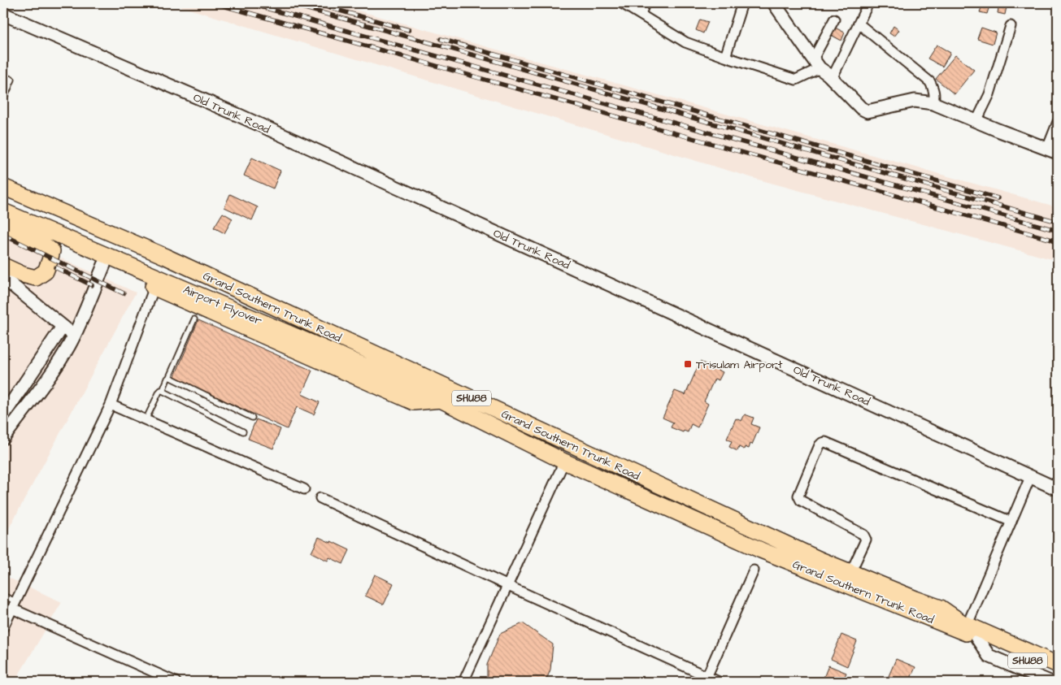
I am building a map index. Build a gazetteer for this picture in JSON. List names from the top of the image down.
{
  "streets": {
    "main road": ["Airport Flyover", "Grand Southern Trunk Road", "SHU88"],
    "street": ["Old Trunk Road"]
  },
  "crossings": [
    ["Airport Flyover", "Grand Southern Trunk Road"],
    ["Grand Southern Trunk Road", "SHU88"]
  ],
  "places": {
    "transit": ["Trisulam Airport"]
  }
}
